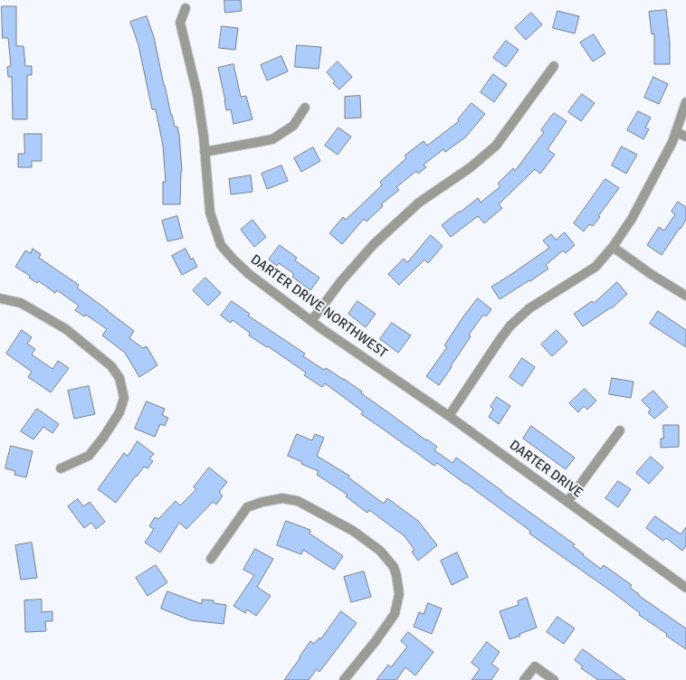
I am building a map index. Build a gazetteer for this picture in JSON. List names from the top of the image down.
{
  "streets": {
    "street": ["DARTER DRIVE NORTHWEST", "DARTER DRIVE"]
  },
  "crossings": [
    ["DARTER DRIVE NORTHWEST", "DARTER DRIVE"]
  ]
}
